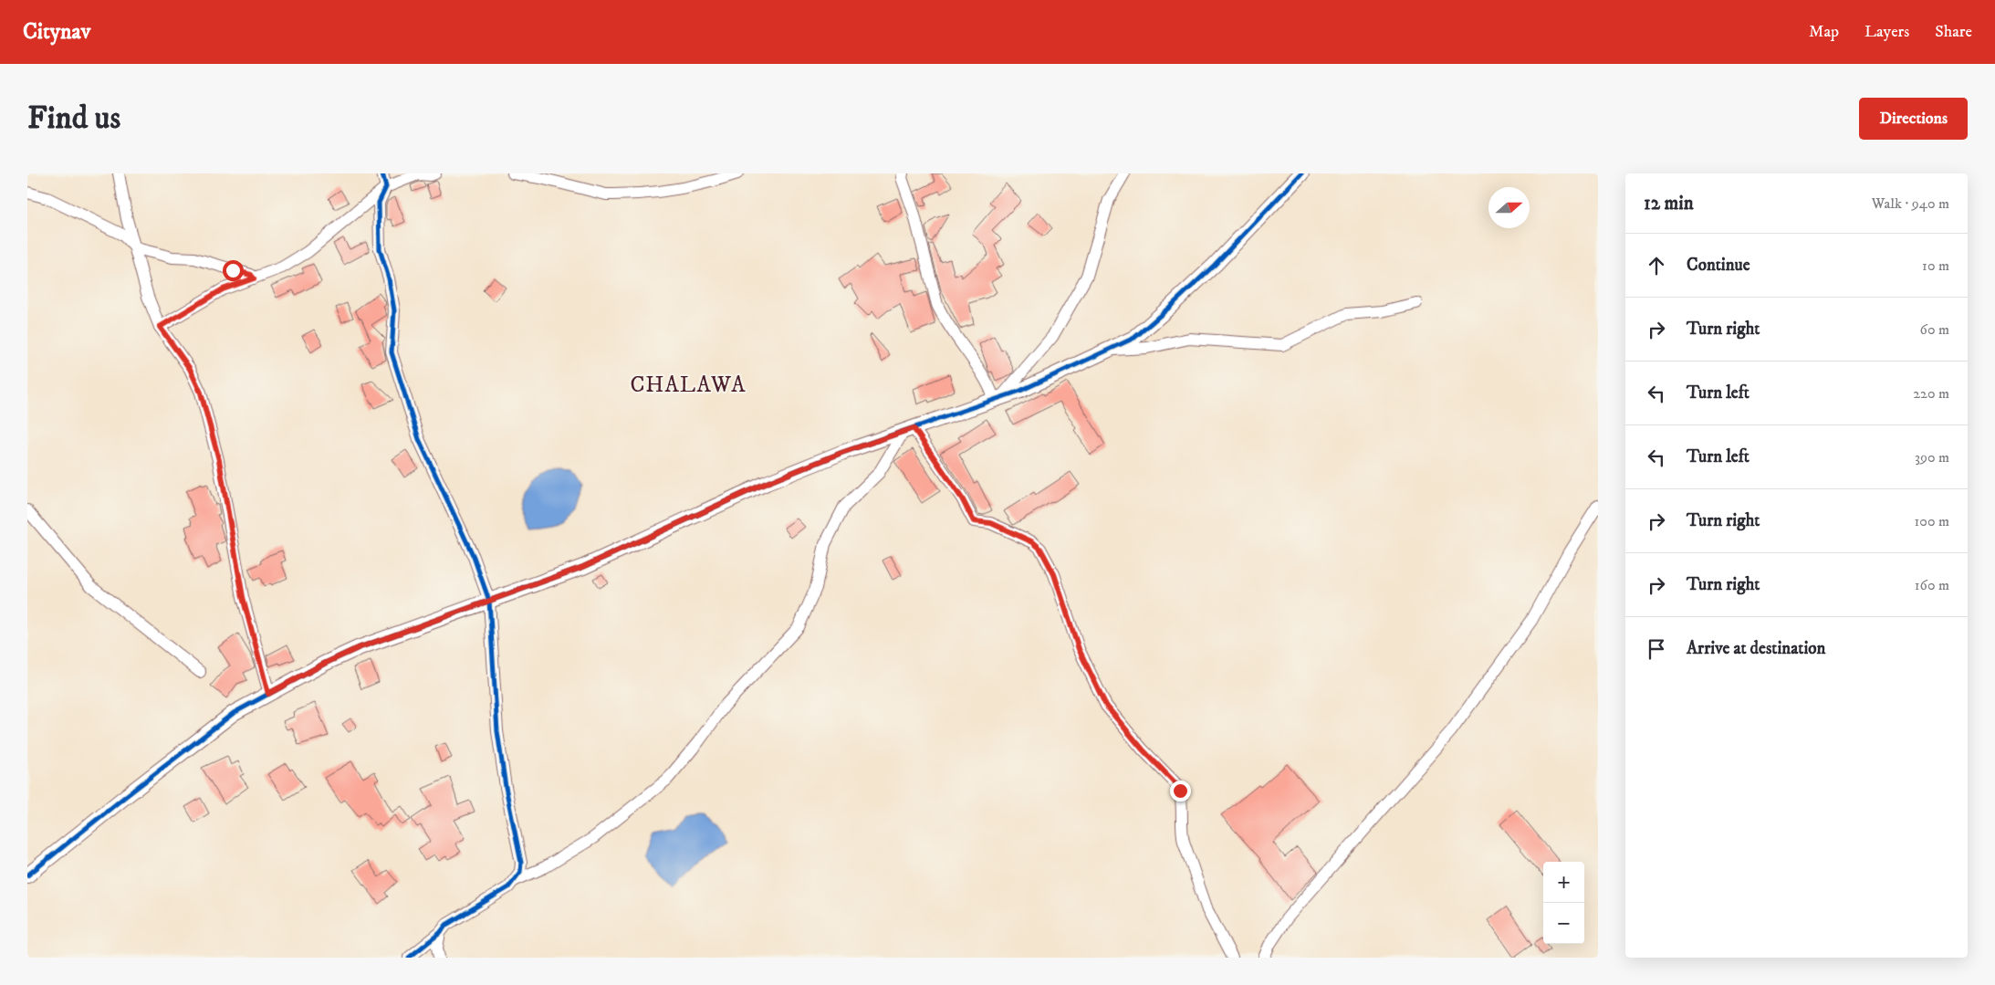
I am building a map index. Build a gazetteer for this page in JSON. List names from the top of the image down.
{
  "districts": ["CHALAWA"],
  "north": "right",
  "page": {
    "header": "Citynav",
    "nav": ["Map", "Layers", "Share"],
    "buttons": "Directions",
    "title": "Find us",
    "heading": ["12 min", "Walk · 940 m"],
    "list": [
      ["Continue", "10 m"],
      ["Turn right", "60 m"],
      ["Turn left", "220 m"],
      ["Turn left", "390 m"],
      ["Turn right", "100 m"],
      ["Turn right", "160 m"],
      "Arrive at destination"
    ],
    "map_buttons": ["+", "−"]
  }
}
